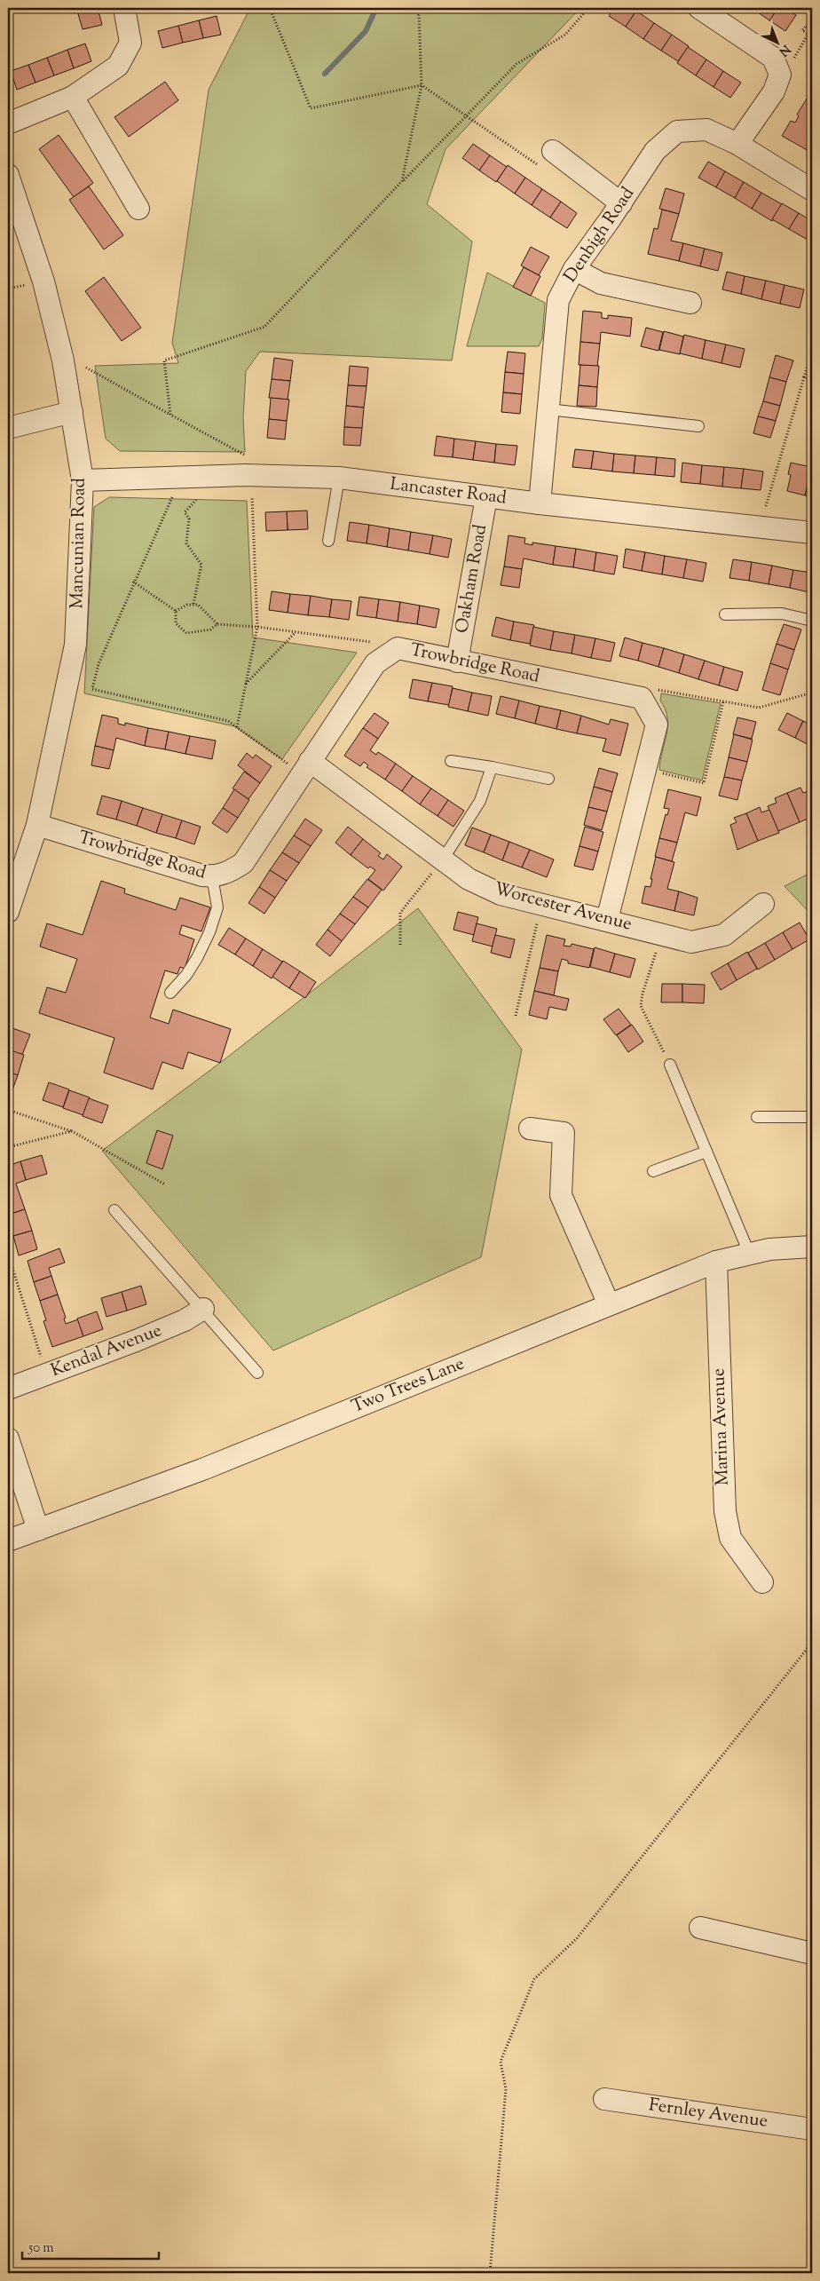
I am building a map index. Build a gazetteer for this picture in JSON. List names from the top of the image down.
{
  "streets": {
    "street": [
      "Denbigh Road",
      "Lancaster Road",
      "Mancunian Road",
      "Oakham Road",
      "Trowbridge Road",
      "Worcester Avenue",
      "Kendal Avenue",
      "Two Trees Lane",
      "Marina Avenue",
      "Fernley Avenue"
    ]
  },
  "crossings": [
    ["Denbigh Road", "Lancaster Road"],
    ["Lancaster Road", "Mancunian Road"],
    ["Lancaster Road", "Oakham Road"],
    ["Mancunian Road", "Trowbridge Road"],
    ["Oakham Road", "Trowbridge Road"],
    ["Trowbridge Road", "Worcester Avenue"],
    ["Two Trees Lane", "Marina Avenue"]
  ],
  "scale_bar": "50 m",
  "north": "bottom right"
}
